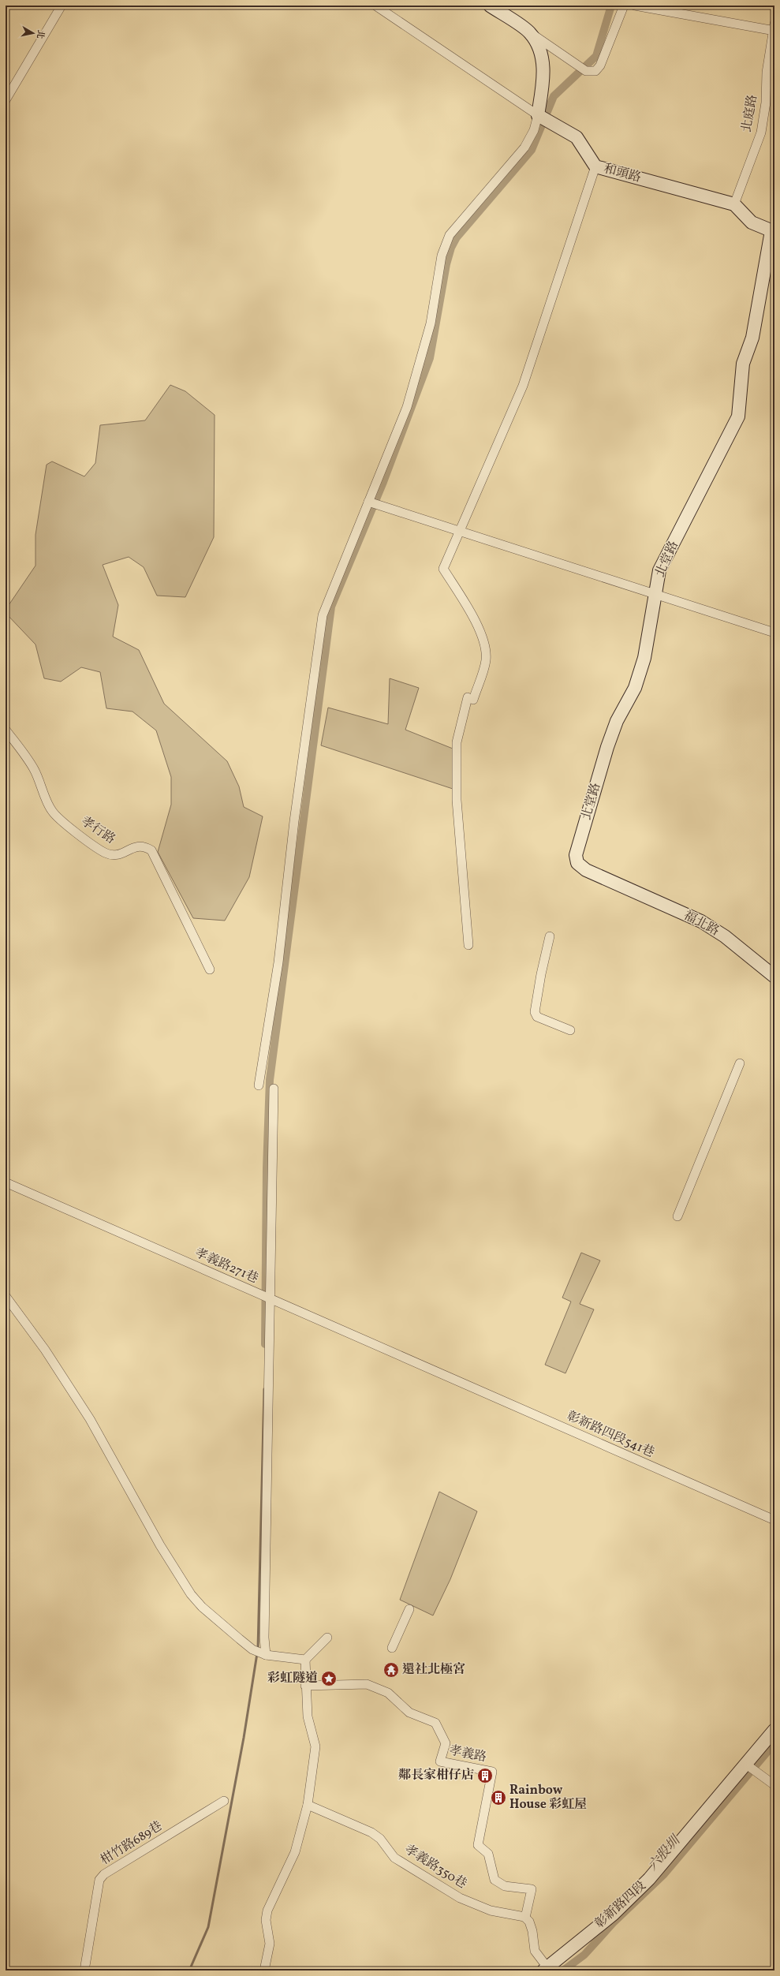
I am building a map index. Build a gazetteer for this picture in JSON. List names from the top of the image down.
{
  "streets": {
    "street": [
      "北庭路",
      "和頭路",
      "北堂路",
      "孝行路",
      "福北路",
      "孝義路271巷",
      "彰新路四段541巷",
      "孝義路",
      "柑竹路689巷",
      "孝義路350巷",
      "彰新路四段"
    ]
  },
  "crossings": [
    ["北庭路", "和頭路"],
    ["北堂路", "福北路"],
    ["孝義路271巷", "彰新路四段541巷"],
    ["孝義路", "孝義路350巷"]
  ],
  "water": ["六股圳"],
  "places": {
    "temple": ["還社北極宮"],
    "place": ["彩虹隧道"],
    "building": ["鄰長家柑仔店", "Rainbow House 彩虹屋"]
  },
  "north": "right"
}
